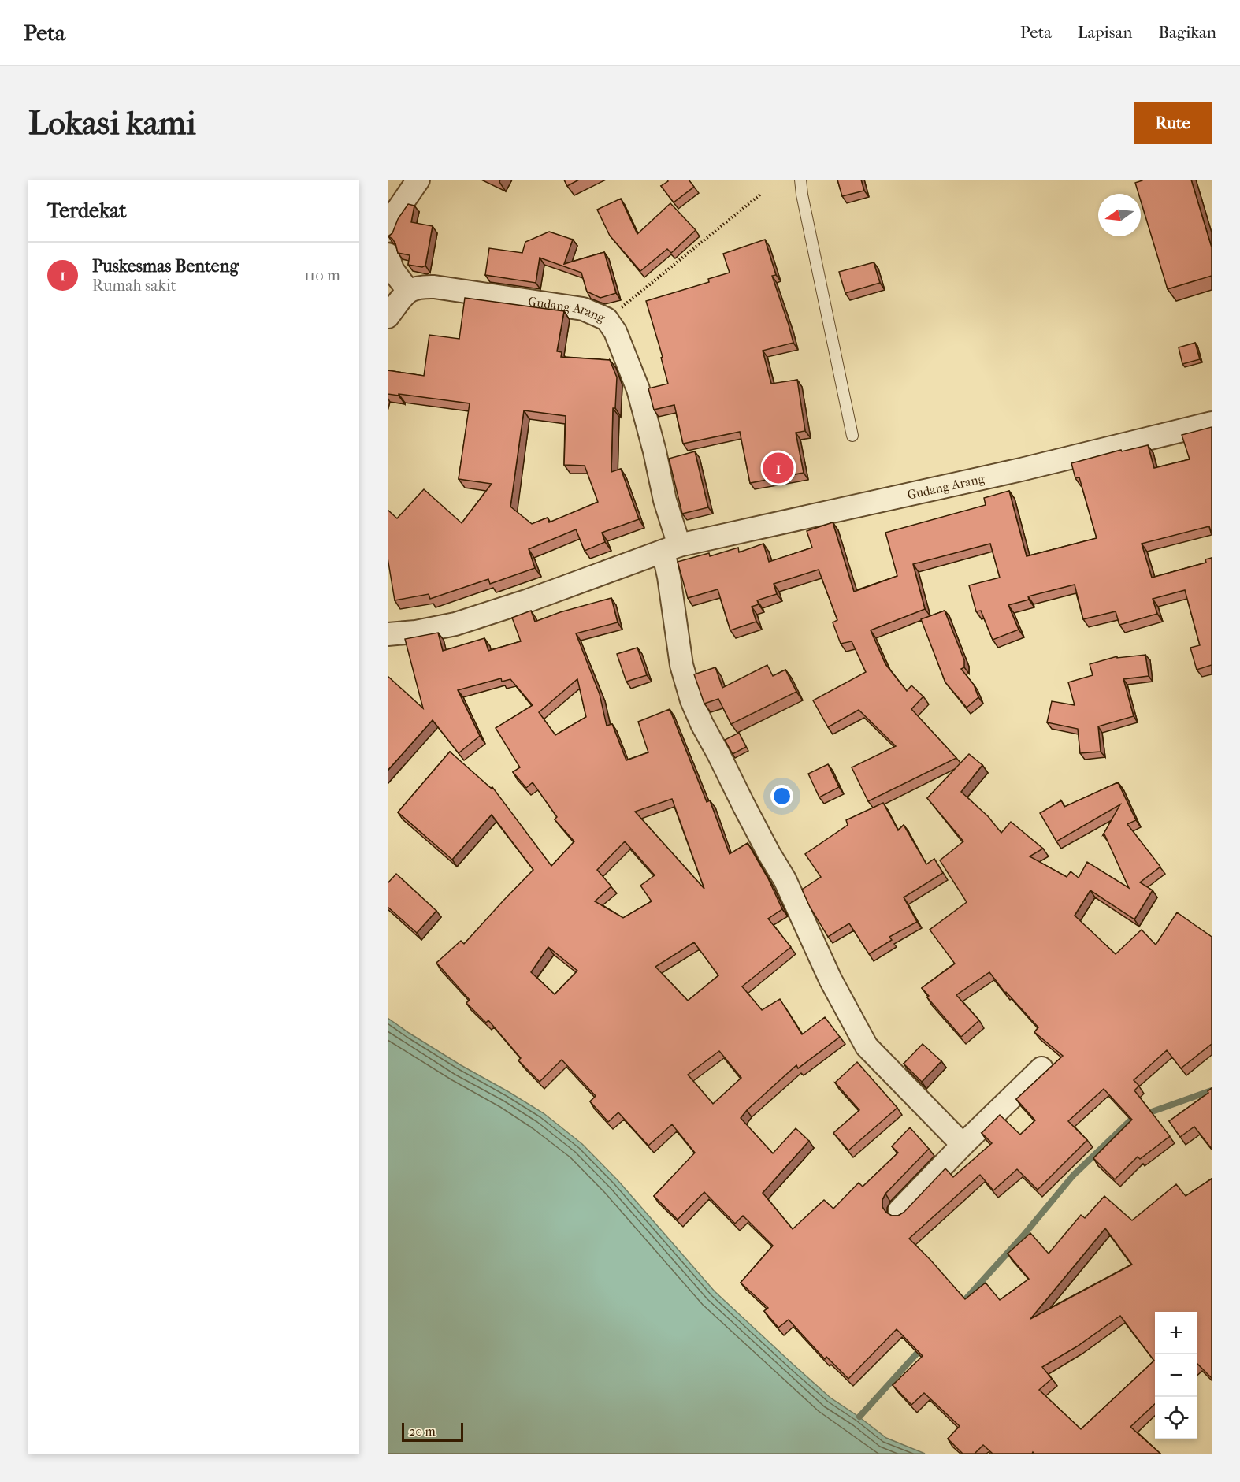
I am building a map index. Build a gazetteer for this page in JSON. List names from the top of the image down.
{
  "streets": {
    "street": ["Gudang Arang"]
  },
  "scale_bar": "20 m",
  "north": "left",
  "page": {
    "header": "Peta",
    "nav": ["Peta", "Lapisan", "Bagikan"],
    "buttons": "Rute",
    "title": "Lokasi kami",
    "heading": "Terdekat",
    "list": [
      {
        "mark": "1",
        "name": "Puskesmas Benteng",
        "note": "Rumah sakit",
        "value": "110 m"
      }
    ],
    "pins": "1",
    "map_buttons": ["+", "−"],
    "scale": "20 m"
  }
}
